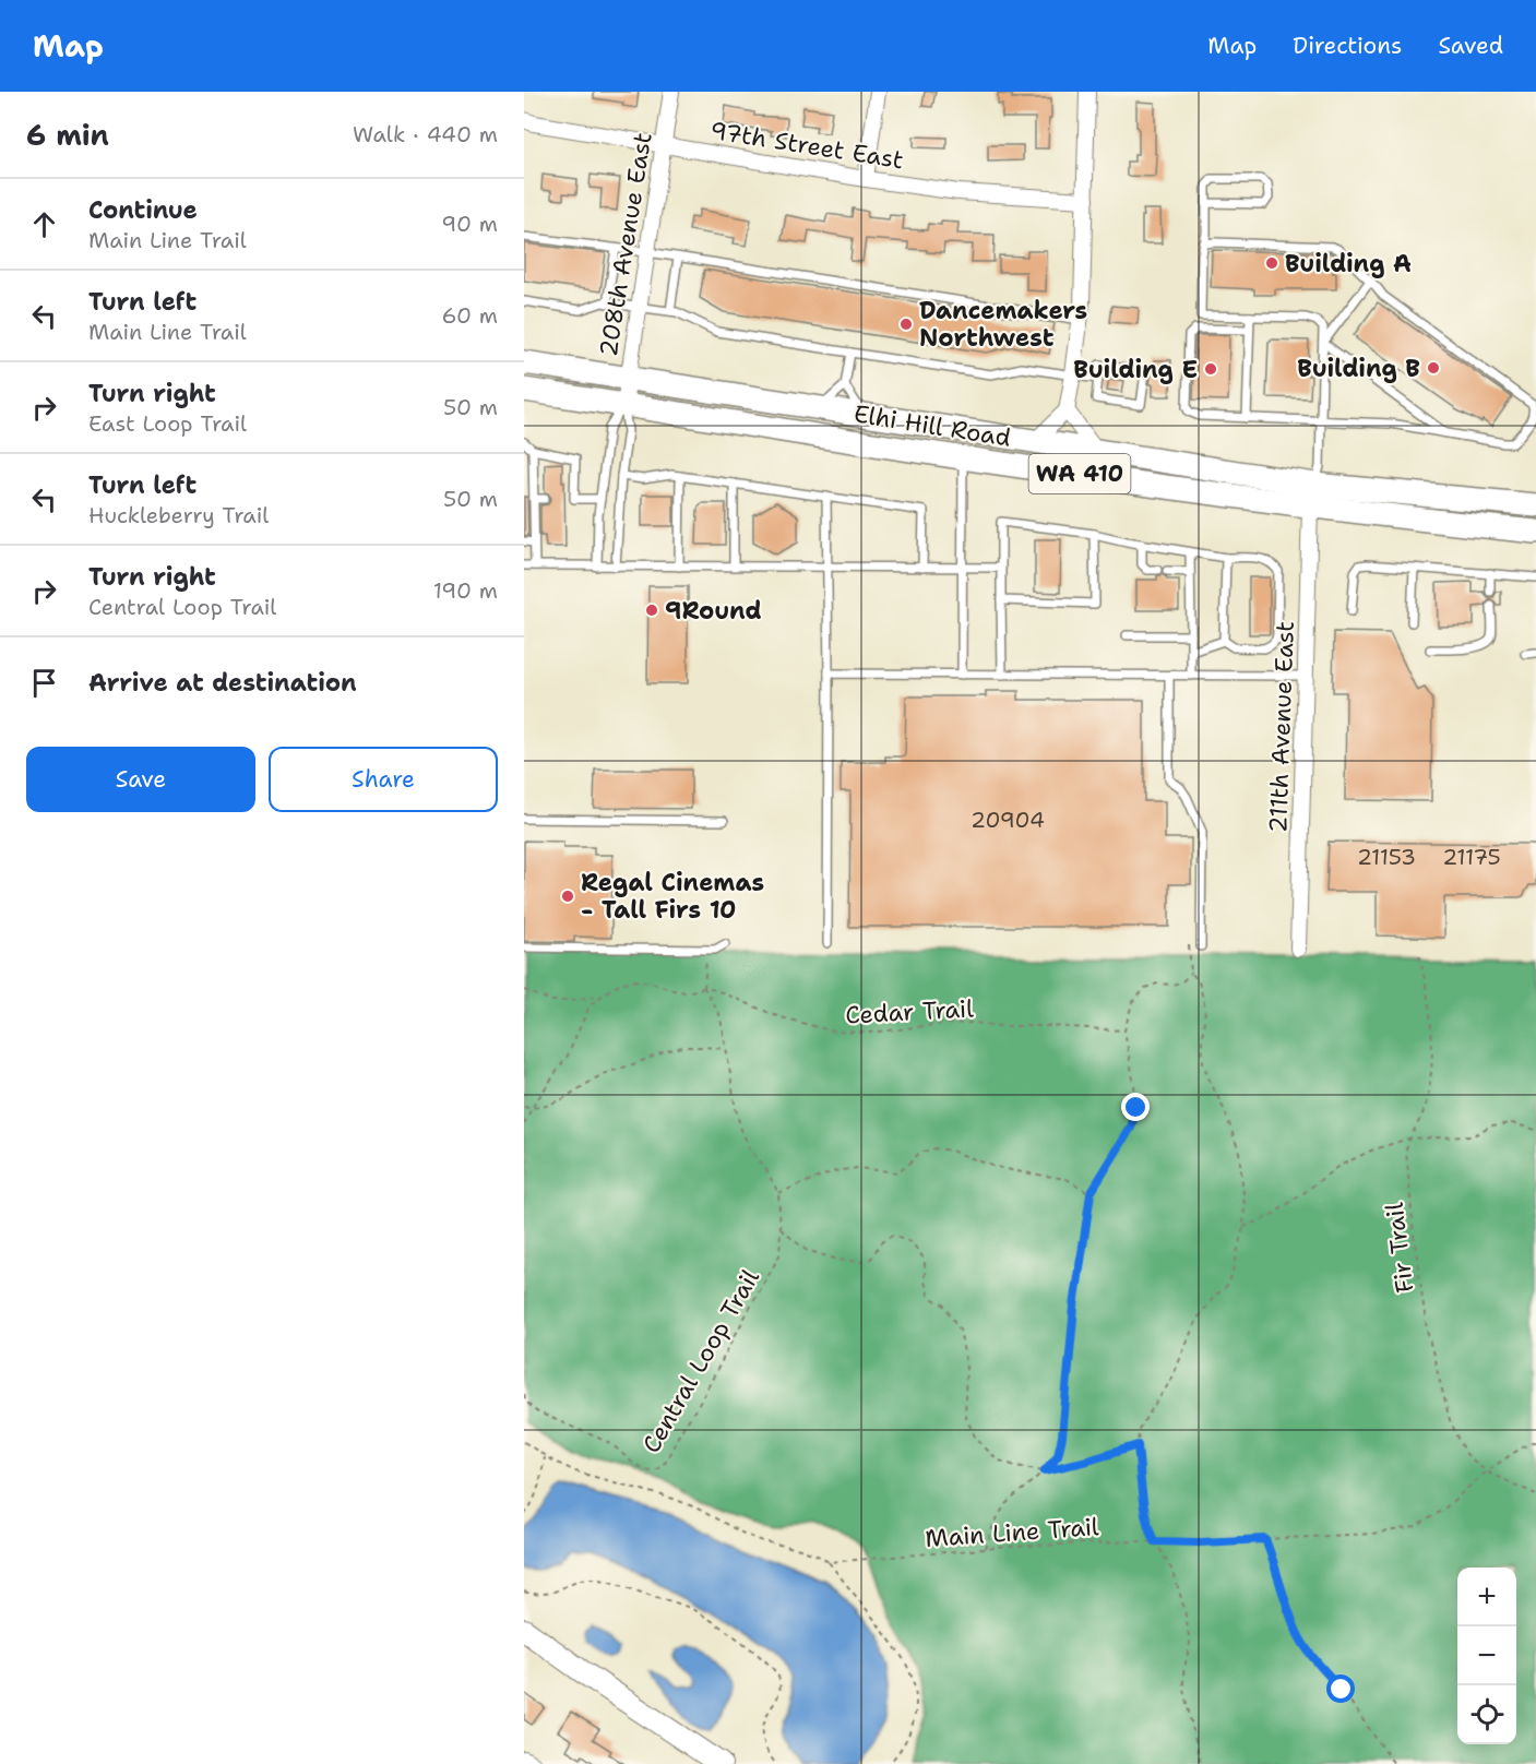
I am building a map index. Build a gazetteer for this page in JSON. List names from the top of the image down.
{
  "streets": {
    "main road": ["Elhi Hill Road", "WA 410"],
    "street": ["97th Street East", "208th Avenue East", "211th Avenue East"],
    "path": [
      "Cedar Trail",
      "Fir Trail",
      "Central Loop Trail",
      "Main Line Trail"
    ]
  },
  "crossings": [
    ["97th Street East", "208th Avenue East"],
    ["208th Avenue East", "Elhi Hill Road"],
    ["Elhi Hill Road", "211th Avenue East"],
    ["Cedar Trail", "Central Loop Trail"],
    ["Fir Trail", "Main Line Trail"]
  ],
  "places": [
    "Building A",
    "Dancemakers Northwest",
    "Building B",
    "Building E",
    "9Round",
    "Regal Cinemas - Tall Firs 10"
  ],
  "house_numbers": ["20904", "21153", "21175"],
  "page": {
    "header": "Map",
    "nav": ["Map", "Directions", "Saved"],
    "heading": ["6 min", "Walk · 440 m"],
    "list": [
      ["Continue", "Main Line Trail", "90 m"],
      ["Turn left", "Main Line Trail", "60 m"],
      ["Turn right", "East Loop Trail", "50 m"],
      ["Turn left", "Huckleberry Trail", "50 m"],
      ["Turn right", "Central Loop Trail", "190 m"],
      "Arrive at destination"
    ],
    "buttons": ["Save", "Share"],
    "map_buttons": ["+", "−"]
  }
}
